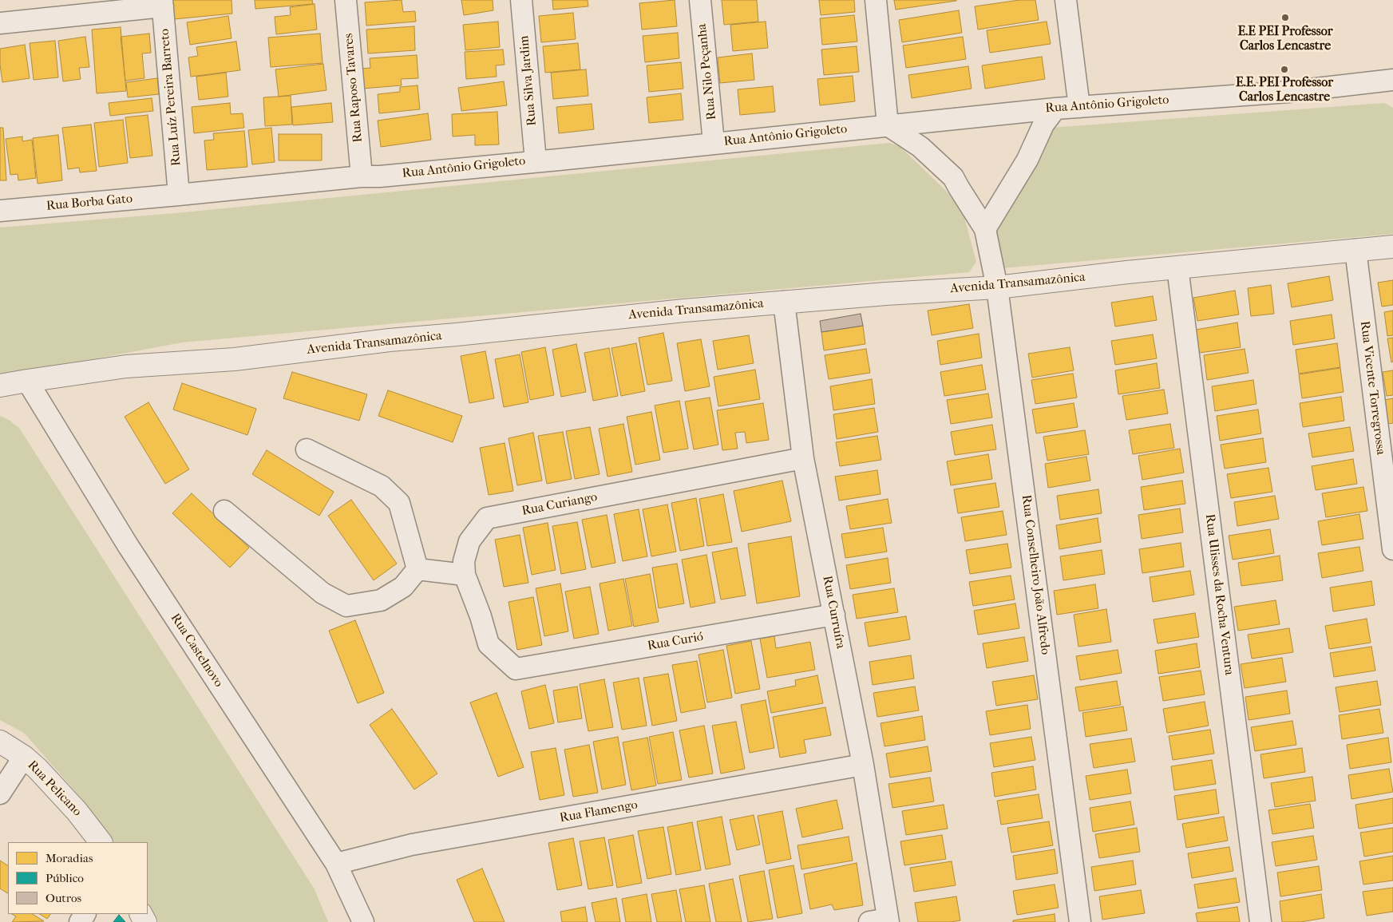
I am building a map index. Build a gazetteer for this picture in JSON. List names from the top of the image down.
{
  "streets": {
    "street": [
      "Rua Nilo Peçanha",
      "Rua Silva Jardim",
      "Rua Raposo Tavares",
      "Rua Luíz Pereira Barreto",
      "Rua Antônio Grigoleto",
      "Rua Borba Gato",
      "Avenida Transamazônica",
      "Rua Vicente Torregrossa",
      "Rua Curiango",
      "Rua Conselheiro João Alfredo",
      "Rua Ulisses da Rocha Ventura",
      "Rua Curruíra",
      "Rua Curió",
      "Rua Castelnovo",
      "Rua Pelicano",
      "Rua Flamengo"
    ]
  },
  "crossings": [
    ["Rua Nilo Peçanha", "Rua Antônio Grigoleto"],
    ["Rua Silva Jardim", "Rua Antônio Grigoleto"],
    ["Rua Raposo Tavares", "Rua Antônio Grigoleto"],
    ["Rua Luíz Pereira Barreto", "Rua Antônio Grigoleto"],
    ["Rua Luíz Pereira Barreto", "Rua Borba Gato"],
    ["Rua Antônio Grigoleto", "Rua Borba Gato"],
    ["Rua Antônio Grigoleto", "Rua Conselheiro João Alfredo"],
    ["Avenida Transamazônica", "Rua Vicente Torregrossa"],
    ["Avenida Transamazônica", "Rua Conselheiro João Alfredo"],
    ["Avenida Transamazônica", "Rua Ulisses da Rocha Ventura"],
    ["Avenida Transamazônica", "Rua Curruíra"],
    ["Avenida Transamazônica", "Rua Castelnovo"],
    ["Rua Curiango", "Rua Curruíra"],
    ["Rua Curiango", "Rua Curió"],
    ["Rua Curruíra", "Rua Curió"],
    ["Rua Curruíra", "Rua Flamengo"],
    ["Rua Castelnovo", "Rua Flamengo"]
  ],
  "places": ["E.E PEI Professor Carlos Lencastre", "E.E. PEI Professor Carlos Lencastre"],
  "legend": ["Moradias", "Público", "Outros"]
}
